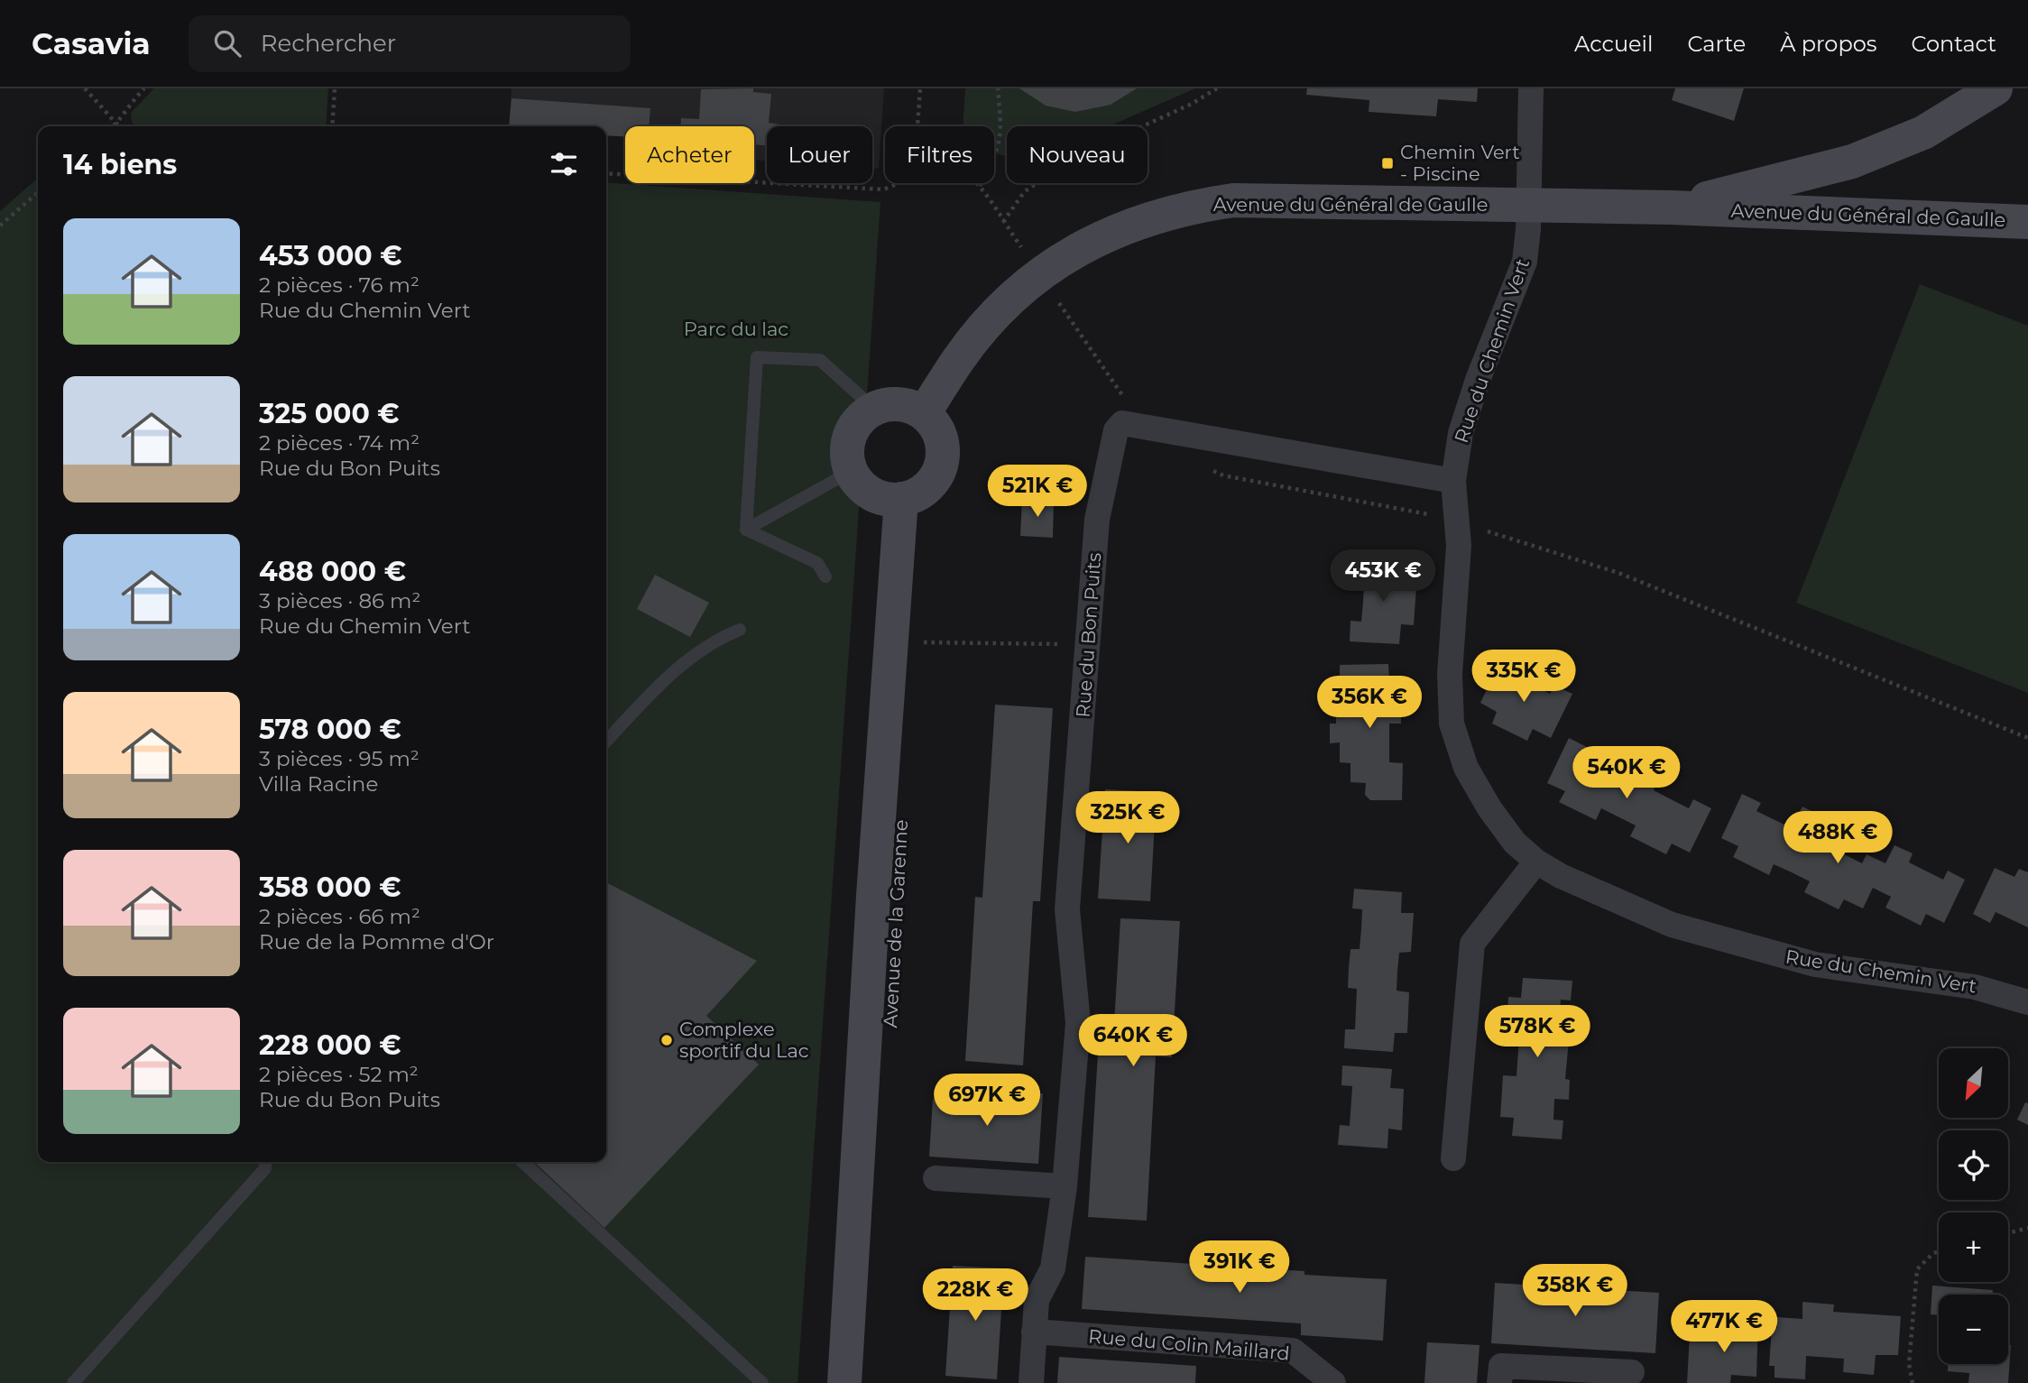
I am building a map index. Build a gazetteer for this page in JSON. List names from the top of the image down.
{
  "streets": {
    "street": [
      "Avenue du Général de Gaulle",
      "Rue du Chemin Vert",
      "Rue du Bon Puits",
      "Avenue de la Garenne",
      "Rue du Colin Maillard"
    ]
  },
  "crossings": [
    ["Avenue du Général de Gaulle", "Rue du Chemin Vert"],
    ["Avenue du Général de Gaulle", "Avenue de la Garenne"],
    ["Rue du Bon Puits", "Rue du Colin Maillard"]
  ],
  "parks": ["Parc du lac"],
  "places": {
    "transit": ["Chemin Vert - Piscine"],
    "other": ["Complexe sportif du Lac"]
  },
  "north": "bottom left",
  "page": {
    "header": "Casavia",
    "search": "Rechercher",
    "nav": [
      "Accueil",
      "Carte",
      "À propos",
      "Contact"
    ],
    "chip": [
      "Acheter",
      "Louer",
      "Filtres",
      "Nouveau"
    ],
    "heading": "14 biens",
    "list": [
      {
        "name": "453 000 €",
        "note": "2 pièces · 76 m² · Rue du Chemin Vert"
      },
      {
        "name": "325 000 €",
        "note": "2 pièces · 74 m² · Rue du Bon Puits"
      },
      {
        "name": "488 000 €",
        "note": "3 pièces · 86 m² · Rue du Chemin Vert"
      },
      {
        "name": "578 000 €",
        "note": "3 pièces · 95 m² · Villa Racine"
      },
      {
        "name": "358 000 €",
        "note": "2 pièces · 66 m² · Rue de la Pomme d'Or"
      },
      {
        "name": "228 000 €",
        "note": "2 pièces · 52 m² · Rue du Bon Puits"
      }
    ],
    "price": [
      "521K €",
      "453K €",
      "335K €",
      "356K €",
      "540K €",
      "325K €",
      "488K €",
      "578K €",
      "640K €",
      "697K €",
      "391K €",
      "358K €",
      "228K €",
      "477K €"
    ],
    "map_buttons": ["+", "−"]
  }
}
